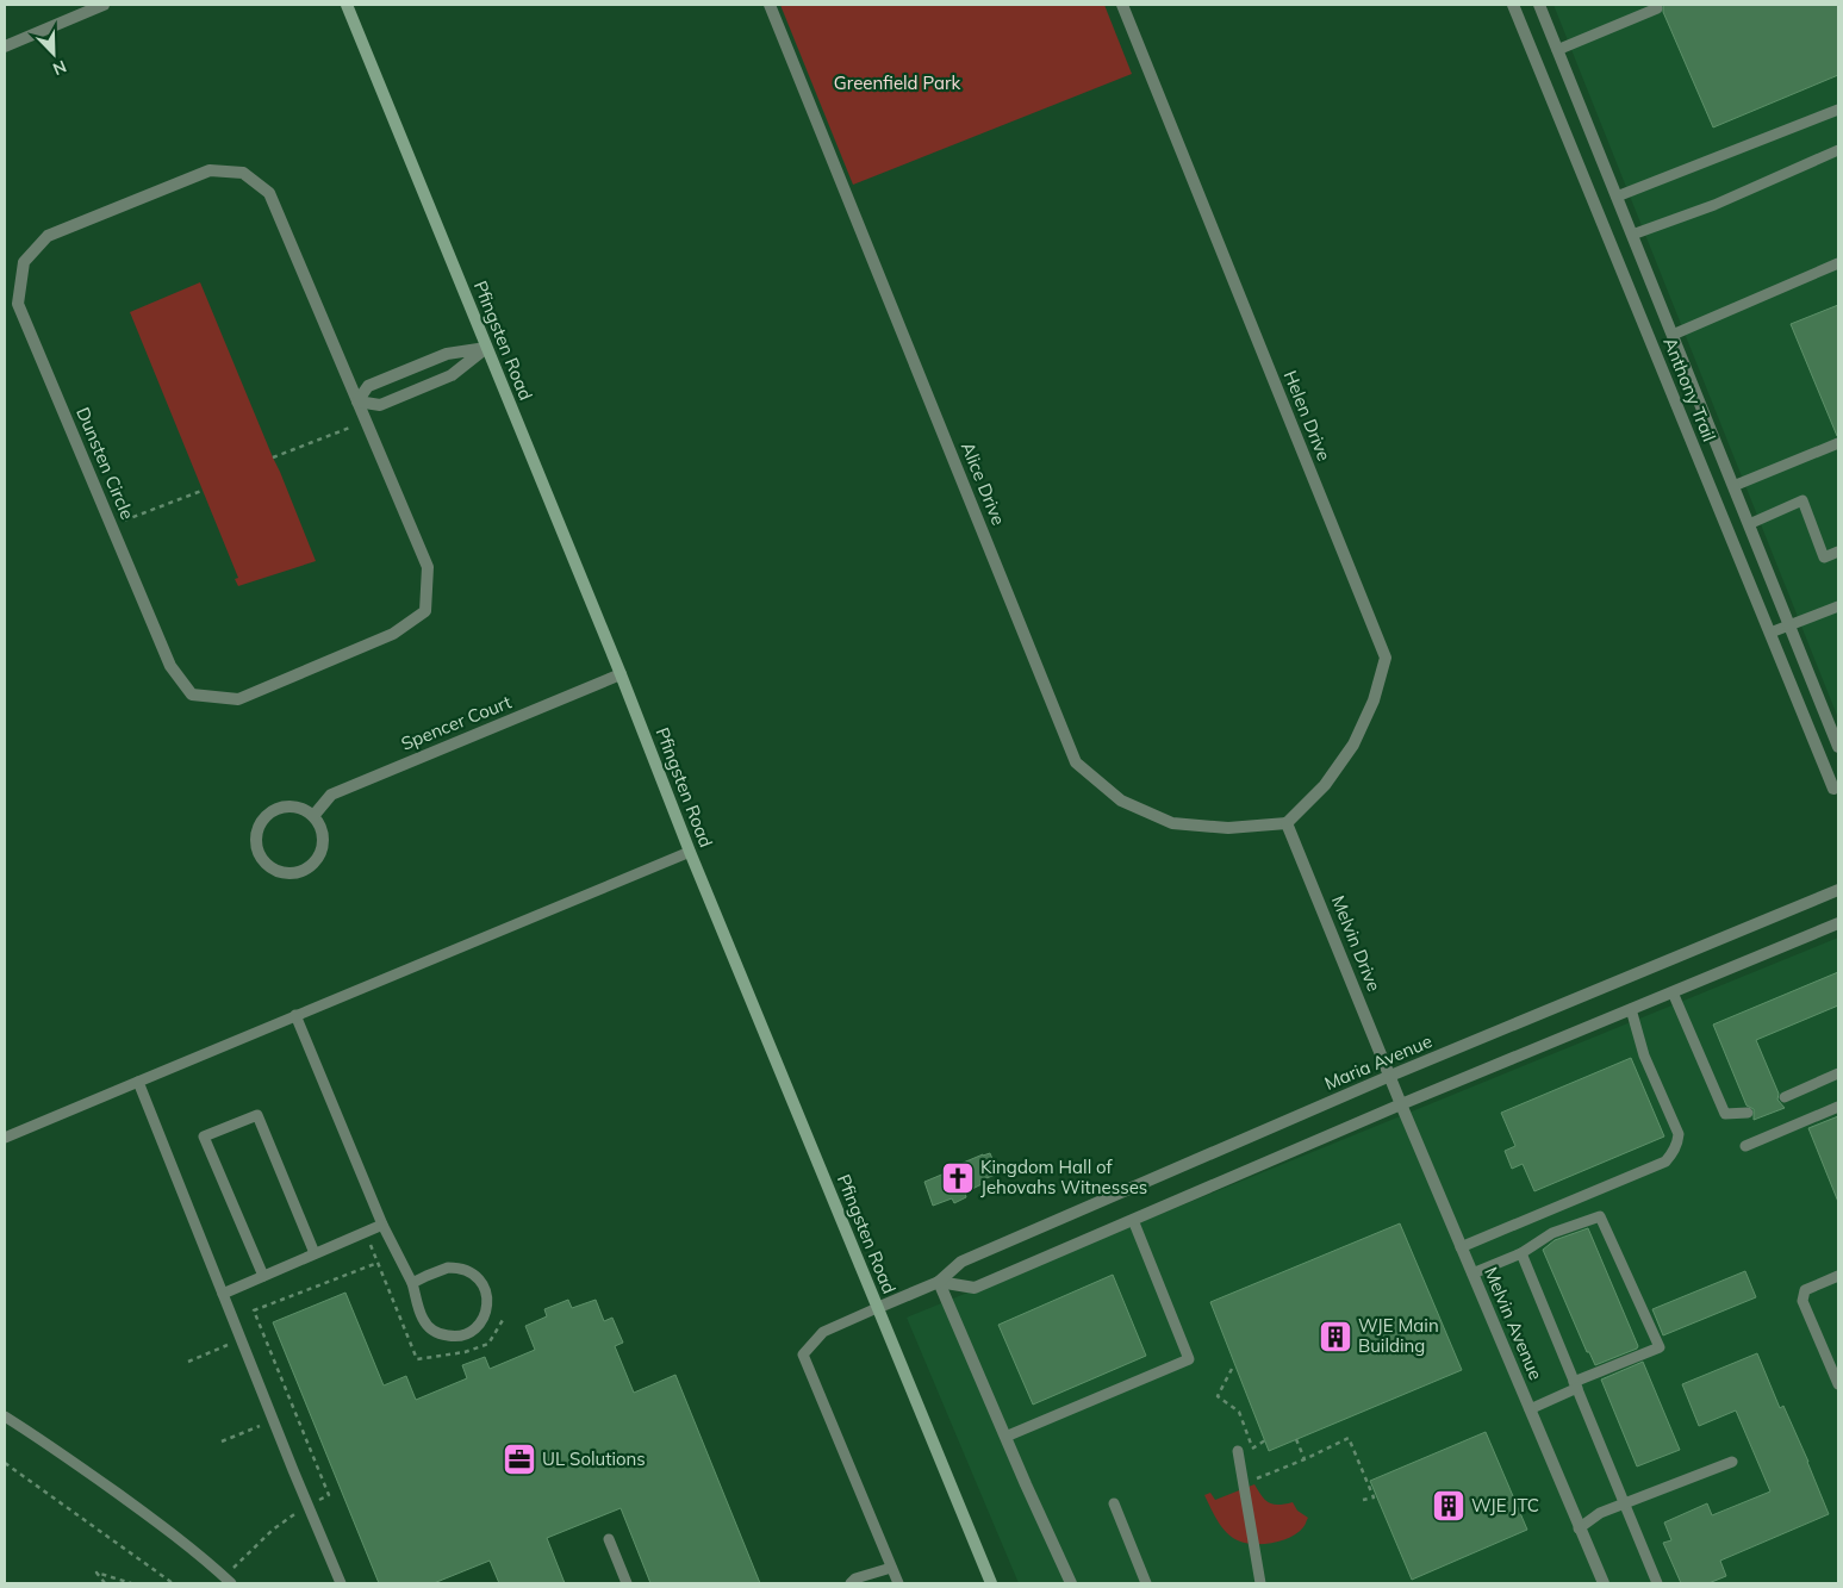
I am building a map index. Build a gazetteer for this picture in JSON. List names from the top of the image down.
{
  "streets": {
    "main road": ["Pfingsten Road"],
    "street": [
      "Anthony Trail",
      "Helen Drive",
      "Dunsten Circle",
      "Alice Drive",
      "Spencer Court",
      "Melvin Drive",
      "Maria Avenue",
      "Melvin Avenue"
    ]
  },
  "crossings": [
    ["Pfingsten Road", "Spencer Court"],
    ["Pfingsten Road", "Maria Avenue"],
    ["Helen Drive", "Alice Drive"],
    ["Helen Drive", "Melvin Drive"],
    ["Alice Drive", "Melvin Drive"],
    ["Melvin Drive", "Maria Avenue"],
    ["Melvin Drive", "Melvin Avenue"],
    ["Maria Avenue", "Melvin Avenue"]
  ],
  "parks": ["Greenfield Park"],
  "places": {
    "church": ["Kingdom Hall of Jehovahs Witnesses"],
    "building": ["WJE Main Building", "WJE JTC"],
    "office": ["UL Solutions"]
  },
  "north": "bottom right"
}
